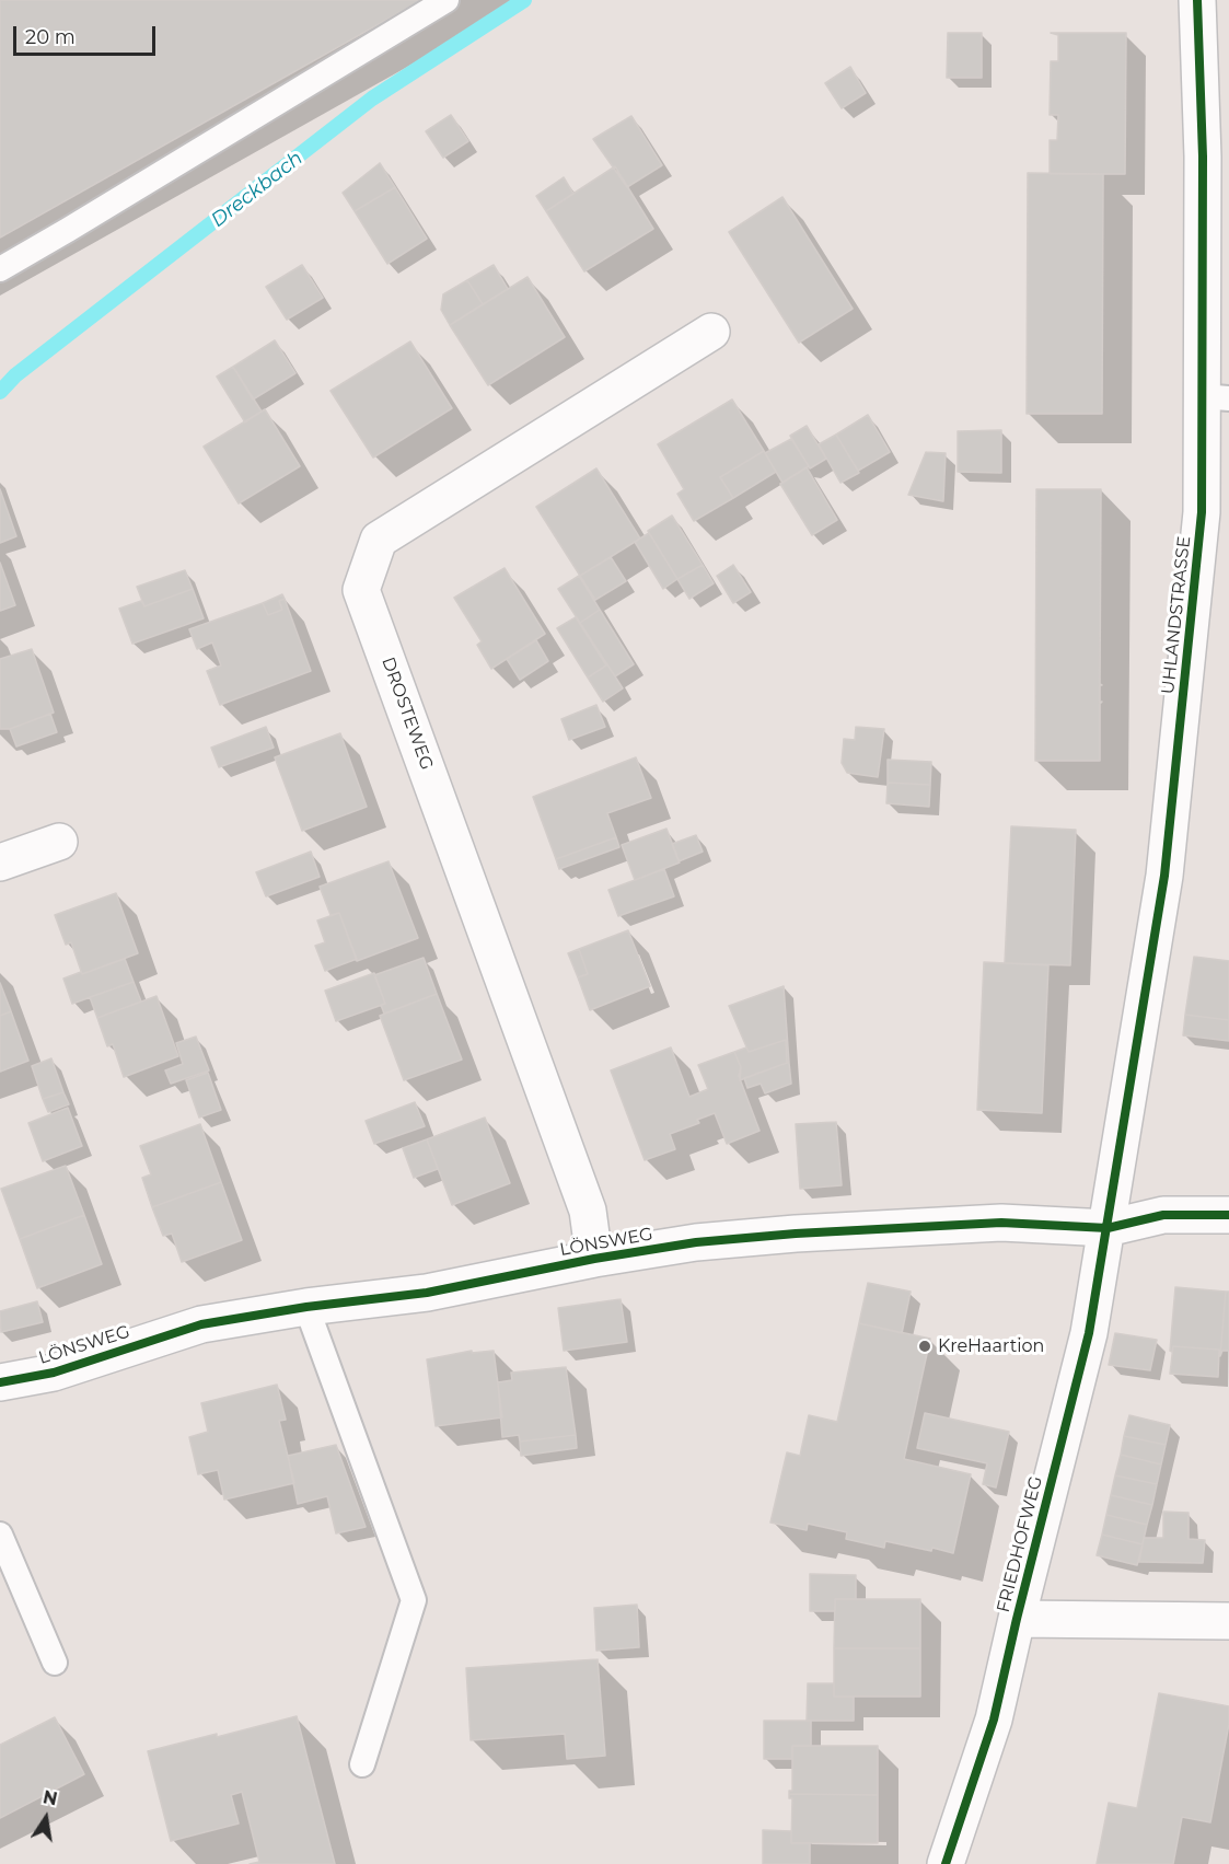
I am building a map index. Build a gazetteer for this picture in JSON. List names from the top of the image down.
{
  "streets": {
    "street": [
      "UHLANDSTRASSE",
      "DROSTEWEG",
      "LÖNSWEG",
      "FRIEDHOFWEG"
    ]
  },
  "crossings": [
    ["UHLANDSTRASSE", "LÖNSWEG"],
    ["UHLANDSTRASSE", "FRIEDHOFWEG"],
    ["DROSTEWEG", "LÖNSWEG"],
    ["LÖNSWEG", "FRIEDHOFWEG"]
  ],
  "water": ["Dreckbach"],
  "places": ["KreHaartion"],
  "scale_bar": "20 m",
  "north": "top"
}
